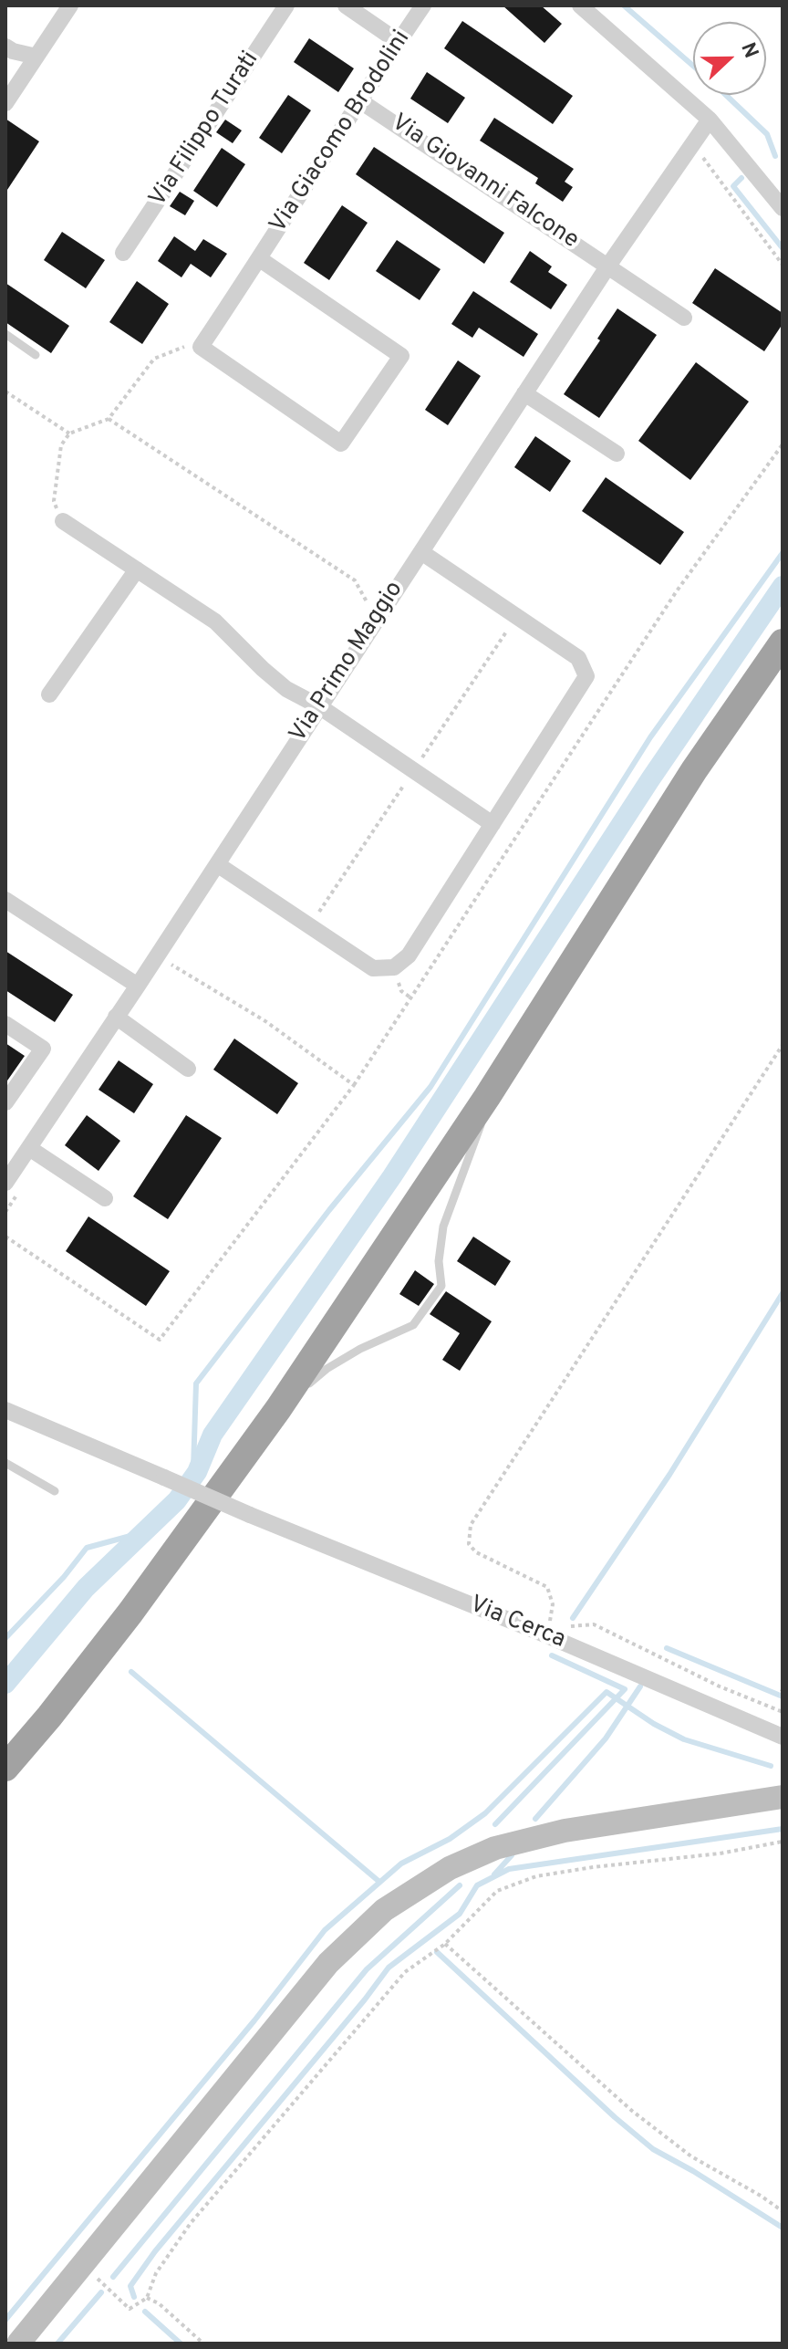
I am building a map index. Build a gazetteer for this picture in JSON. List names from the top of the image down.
{
  "streets": {
    "street": [
      "Via Filippo Turati",
      "Via Giacomo Brodolini",
      "Via Giovanni Falcone",
      "Via Primo Maggio",
      "Via Cerca"
    ]
  },
  "crossings": [
    ["Via Giacomo Brodolini", "Via Giovanni Falcone"],
    ["Via Giovanni Falcone", "Via Primo Maggio"]
  ],
  "north": "right"
}
